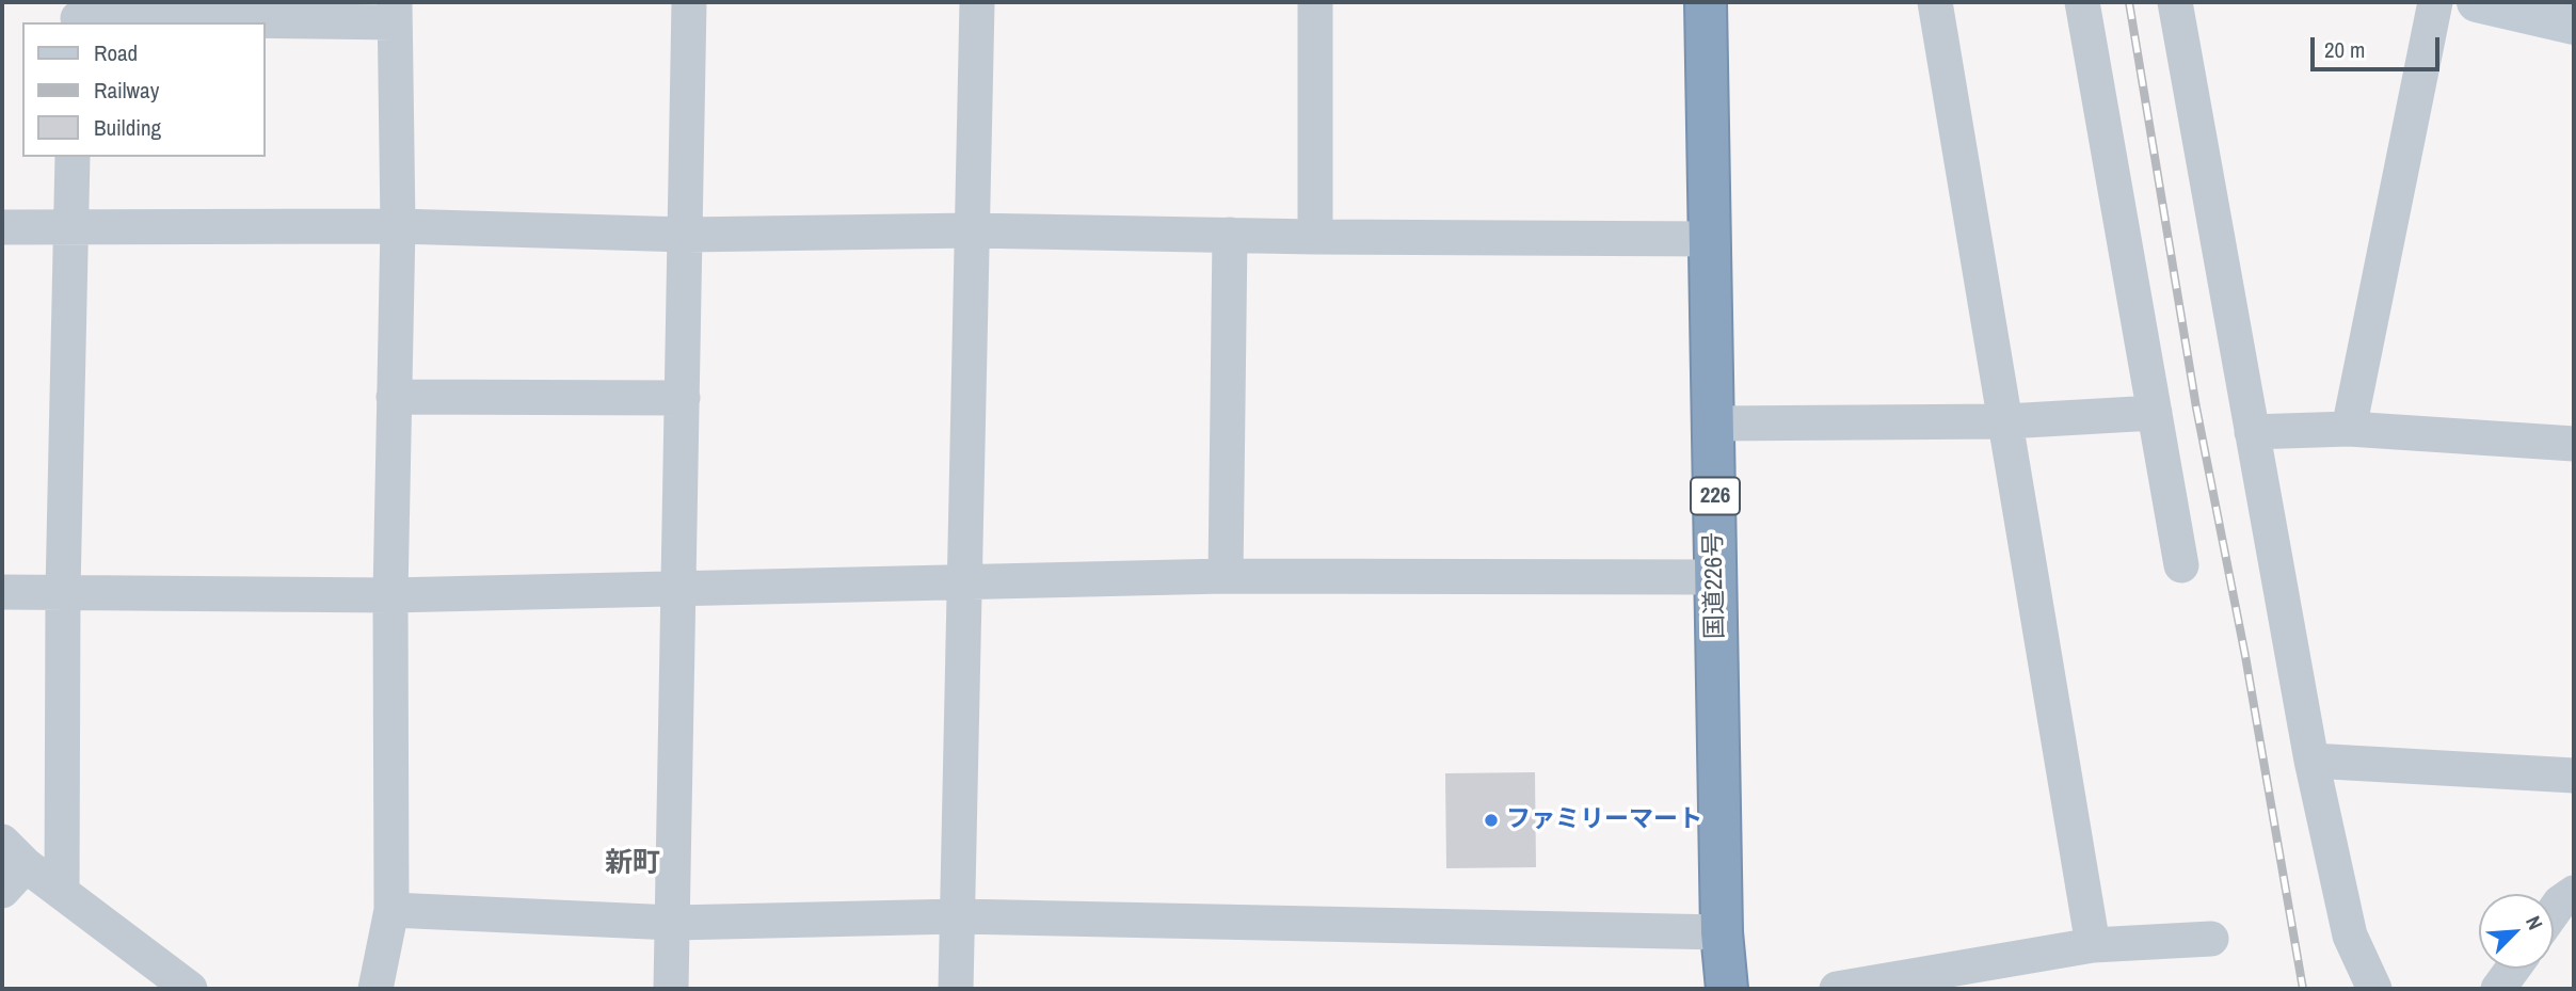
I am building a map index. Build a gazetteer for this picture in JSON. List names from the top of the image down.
{
  "streets": {
    "highway": ["226", "国道226号"]
  },
  "districts": ["新町"],
  "places": ["ファミリーマート"],
  "legend": ["Road", "Railway", "Building"],
  "scale_bar": "20 m",
  "north": "top right"
}
